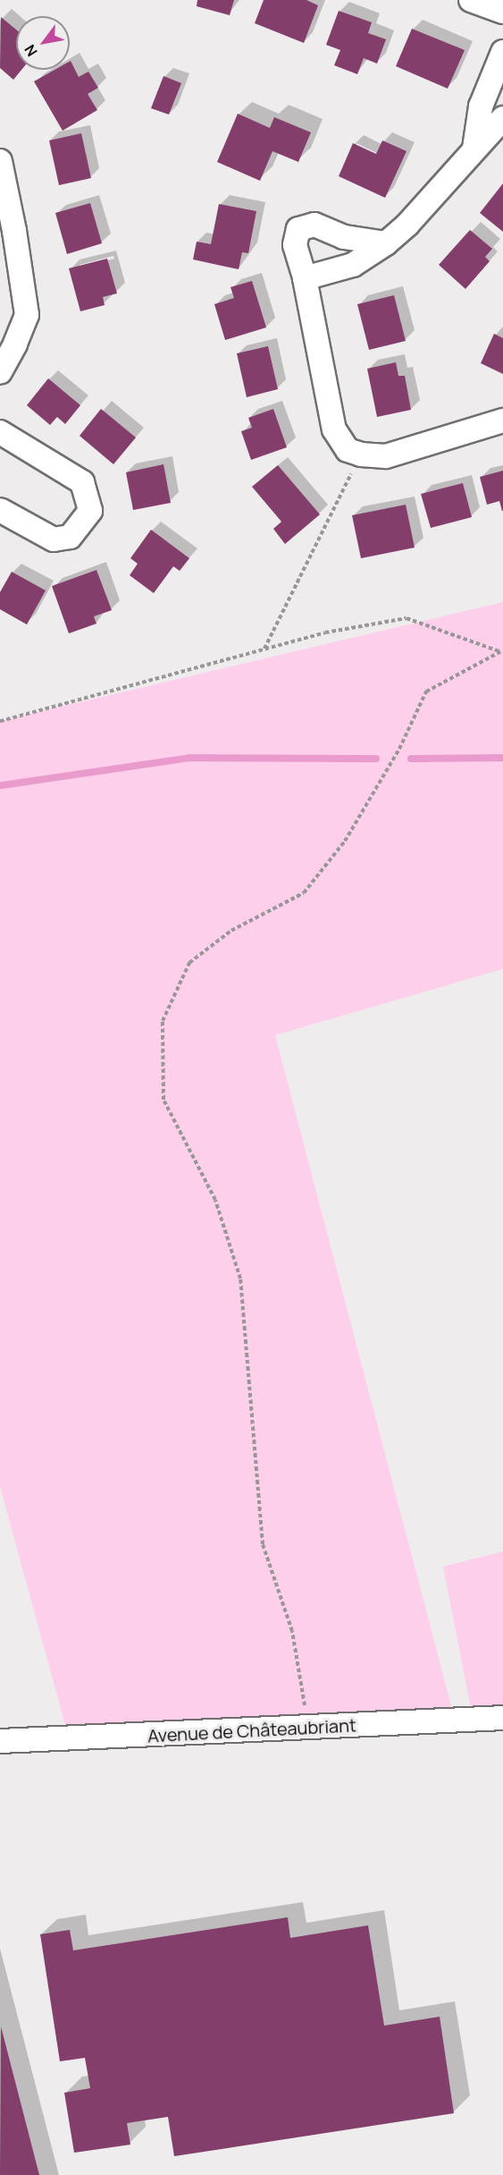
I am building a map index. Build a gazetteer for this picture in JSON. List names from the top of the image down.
{
  "streets": {
    "street": ["Avenue de Châteaubriant"]
  },
  "north": "bottom left"
}
